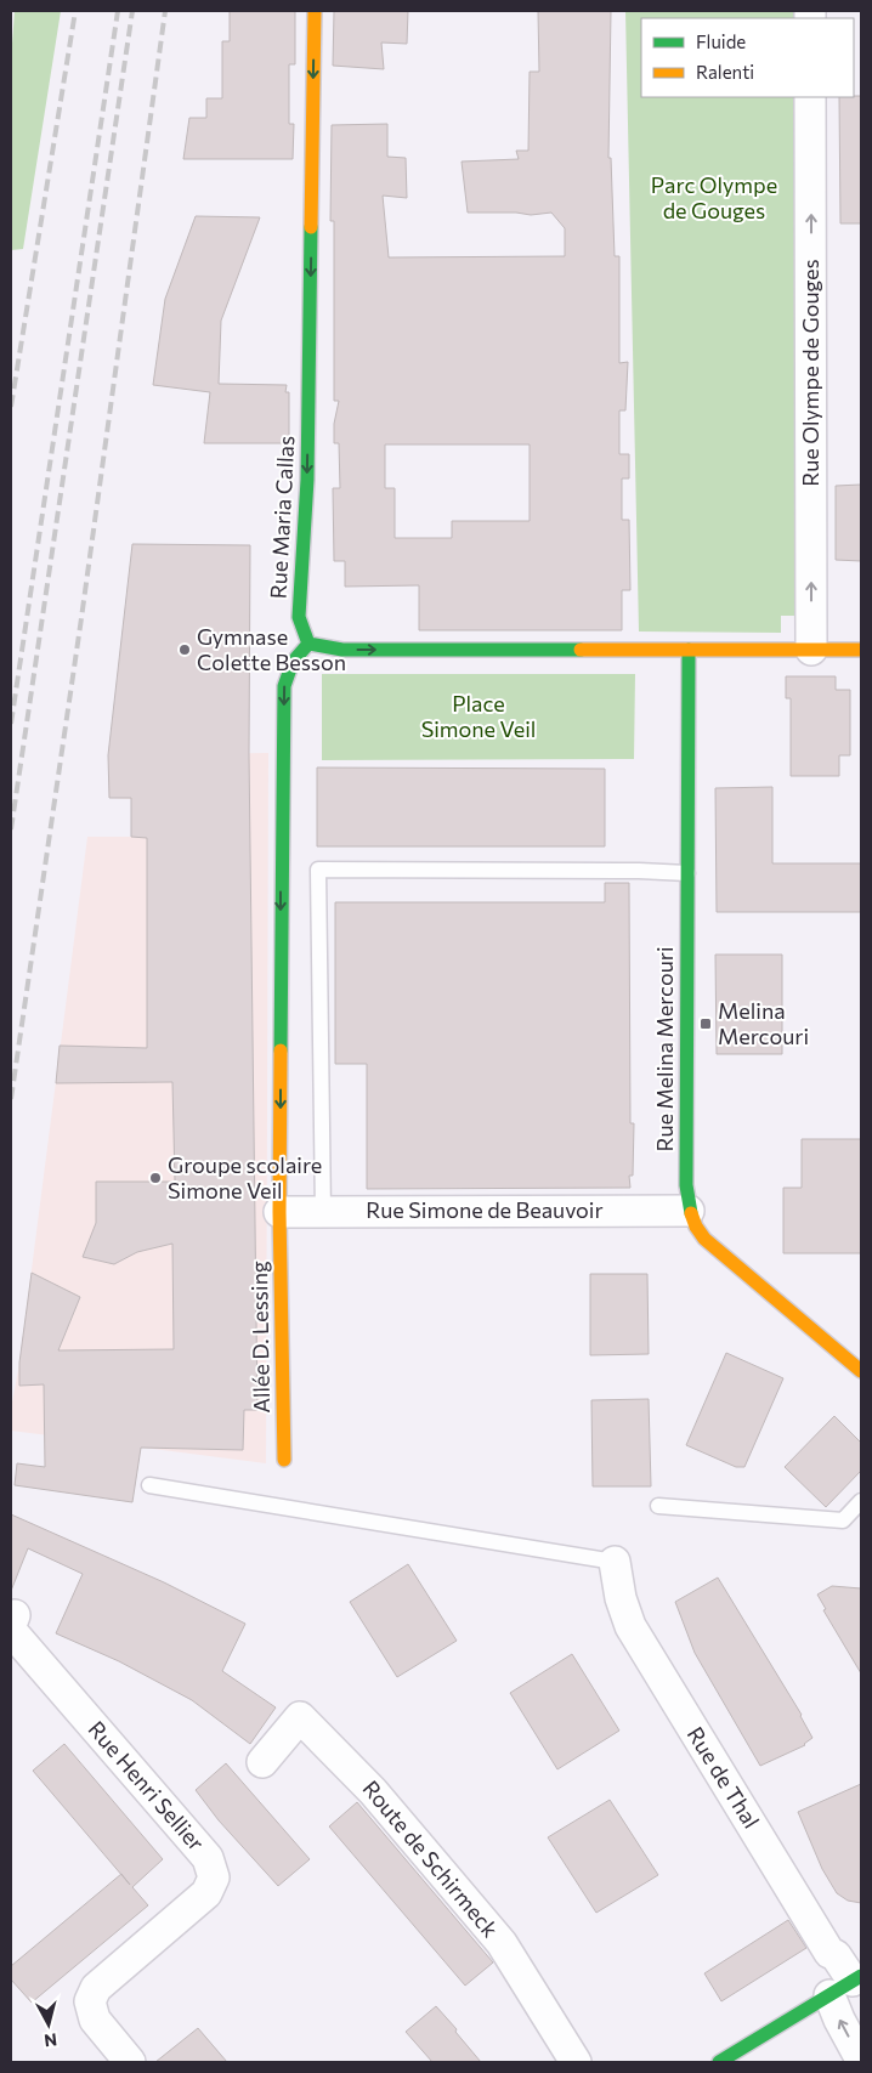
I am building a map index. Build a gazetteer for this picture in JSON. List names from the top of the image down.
{
  "streets": {
    "street": [
      "Rue Olympe de Gouges",
      "Rue Maria Callas",
      "Rue Melina Mercouri",
      "Rue Simone de Beauvoir",
      "Allée D. Lessing",
      "Rue de Thal",
      "Rue Henri Sellier",
      "Route de Schirmeck"
    ]
  },
  "crossings": [
    ["Rue Maria Callas", "Allée D. Lessing"],
    ["Rue Melina Mercouri", "Rue Simone de Beauvoir"],
    ["Rue Simone de Beauvoir", "Allée D. Lessing"]
  ],
  "one_way": ["Rue Olympe de Gouges", "Rue Maria Callas", "Allée D. Lessing"],
  "parks": ["Parc Olympe de Gouges", "Place Simone Veil"],
  "places": {
    "other": ["Gymnase Colette Besson", "Groupe scolaire Simone Veil"],
    "transit": ["Melina Mercouri"]
  },
  "legend": ["Fluide", "Ralenti"],
  "north": "bottom"
}
